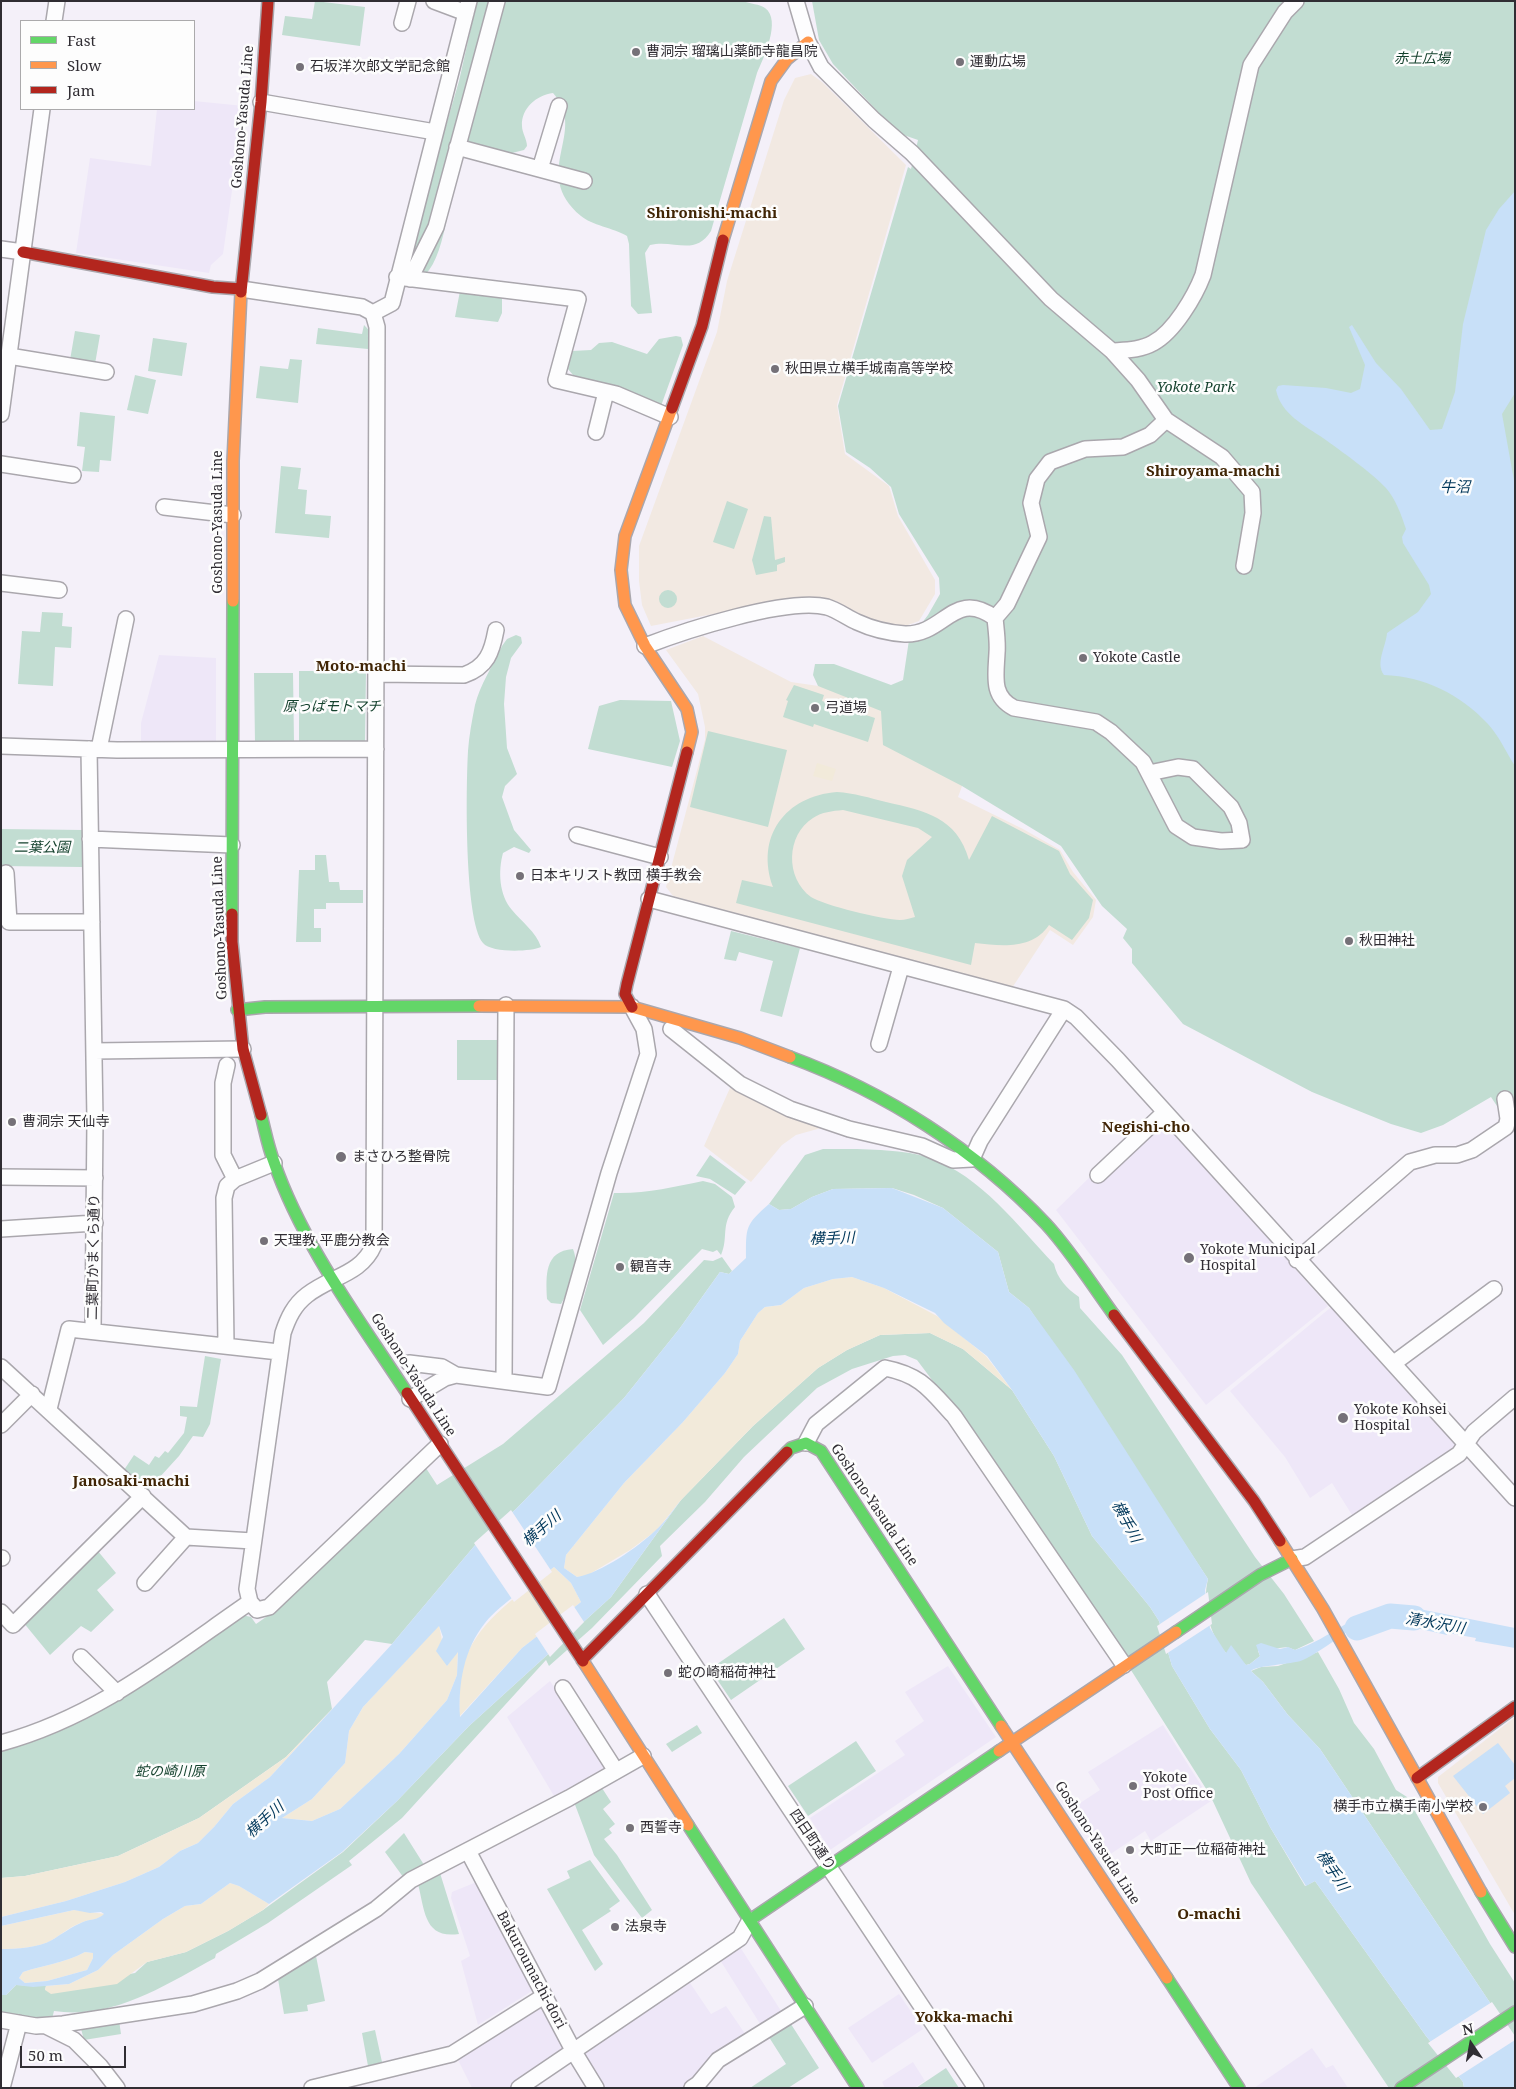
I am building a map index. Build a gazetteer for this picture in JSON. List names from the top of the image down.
{
  "streets": {
    "street": [
      "Goshono-Yasuda Line",
      "二葉町かまくら通り",
      "四日町通り",
      "Bakuroumachi-dori"
    ]
  },
  "districts": [
    "Shironishi-machi",
    "Shiroyama-machi",
    "Moto-machi",
    "Negishi-cho",
    "Janosaki-machi",
    "O-machi",
    "Yokka-machi"
  ],
  "water": ["牛沼", "横手川", "清水沢川"],
  "parks": [
    "赤土広場",
    "Yokote Park",
    "原っぱモトマチ",
    "二葉公園",
    "蛇の崎川原"
  ],
  "places": [
    "曹洞宗 瑠璃山薬師寺龍昌院",
    "運動広場",
    "石坂洋次郎文学記念館",
    "秋田県立横手城南高等学校",
    "Yokote Castle",
    "弓道場",
    "日本キリスト教団 横手教会",
    "秋田神社",
    "曹洞宗 天仙寺",
    "まさひろ整骨院",
    "天理教 平鹿分教会",
    "Yokote Municipal Hospital",
    "観音寺",
    "Yokote Kohsei Hospital",
    "蛇の崎稲荷神社",
    "Yokote Post Office",
    "横手市立横手南小学校",
    "西誓寺",
    "大町正一位稲荷神社",
    "法泉寺"
  ],
  "legend": ["Fast", "Slow", "Jam"],
  "scale_bar": "50 m",
  "north": "top"
}
